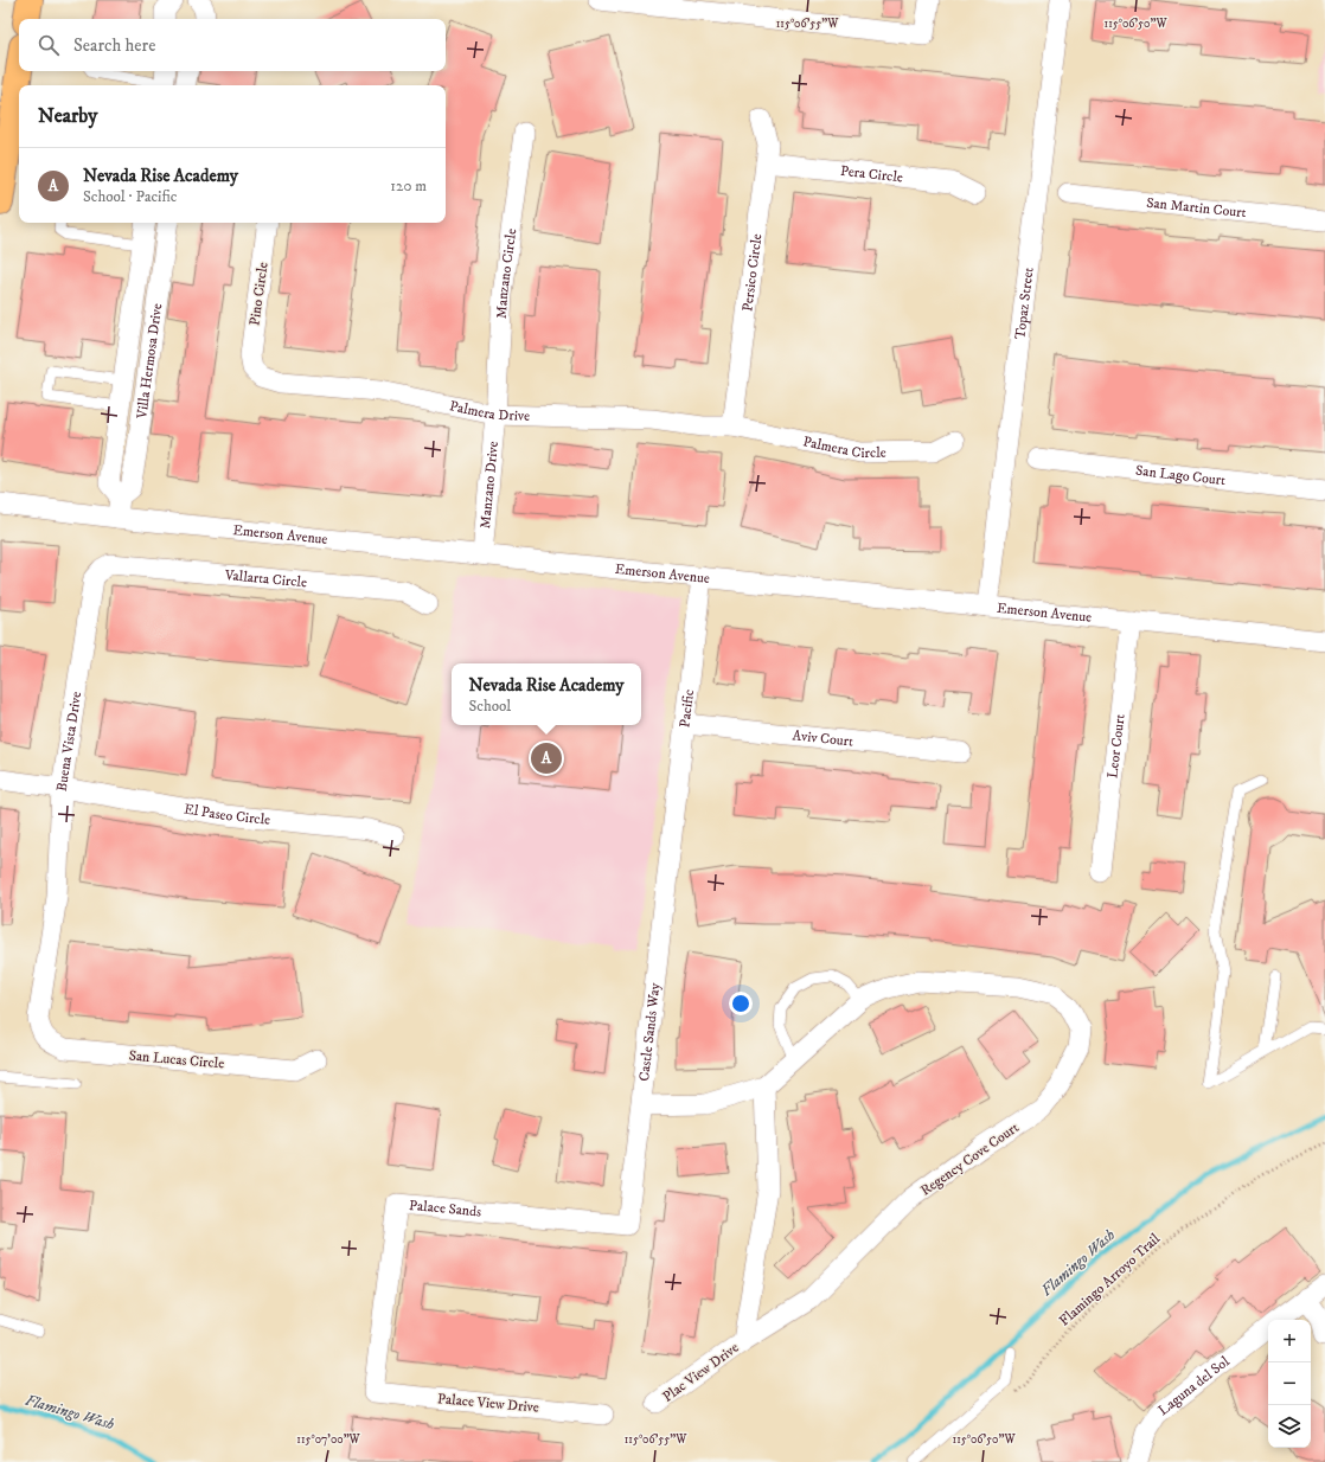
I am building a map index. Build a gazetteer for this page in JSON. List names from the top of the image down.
{
  "streets": {
    "street": [
      "Pera Circle",
      "San Martin Court",
      "Persico Circle",
      "Manzano Circle",
      "Pino Circle",
      "Topaz Street",
      "Villa Hermosa Drive",
      "Palmera Drive",
      "Palmera Circle",
      "San Lago Court",
      "Manzano Drive",
      "Emerson Avenue",
      "Vallarta Circle",
      "Pacific",
      "Aviv Court",
      "Buena Vista Drive",
      "Leor Court",
      "El Paseo Circle",
      "Castle Sands Way",
      "San Lucas Circle",
      "Regency Cove Court",
      "Palace Sands",
      "Plac View Drive",
      "Laguna del Sol",
      "Palace View Drive"
    ],
    "path": ["Flamingo Arroyo Trail"]
  },
  "crossings": [
    ["Pera Circle", "Persico Circle"],
    ["Persico Circle", "Palmera Drive"],
    ["Persico Circle", "Palmera Circle"],
    ["Manzano Circle", "Palmera Drive"],
    ["Manzano Circle", "Manzano Drive"],
    ["Pino Circle", "Palmera Drive"],
    ["Topaz Street", "Emerson Avenue"],
    ["Villa Hermosa Drive", "Emerson Avenue"],
    ["Palmera Drive", "Palmera Circle"],
    ["Palmera Drive", "Manzano Drive"],
    ["Manzano Drive", "Emerson Avenue"],
    ["Emerson Avenue", "Pacific"],
    ["Emerson Avenue", "Leor Court"],
    ["Vallarta Circle", "Buena Vista Drive"],
    ["Pacific", "Aviv Court"],
    ["Pacific", "Castle Sands Way"],
    ["Buena Vista Drive", "El Paseo Circle"],
    ["Buena Vista Drive", "San Lucas Circle"],
    ["Castle Sands Way", "Regency Cove Court"],
    ["Castle Sands Way", "Palace Sands"],
    ["Regency Cove Court", "Plac View Drive"],
    ["Palace Sands", "Palace View Drive"]
  ],
  "water": ["Flamingo Wash"],
  "page": {
    "search": "Search here",
    "heading": "Nearby",
    "list": [
      {
        "mark": "A",
        "name": "Nevada Rise Academy",
        "note": "School · Pacific",
        "value": "120 m"
      }
    ],
    "popup": ["Nevada Rise Academy", "School"],
    "pins": "A",
    "map_buttons": ["+", "−"]
  },
  "coordinates": ["115°06'55\"W", "115°06'50\"W", "115°07'00\"W"]
}
